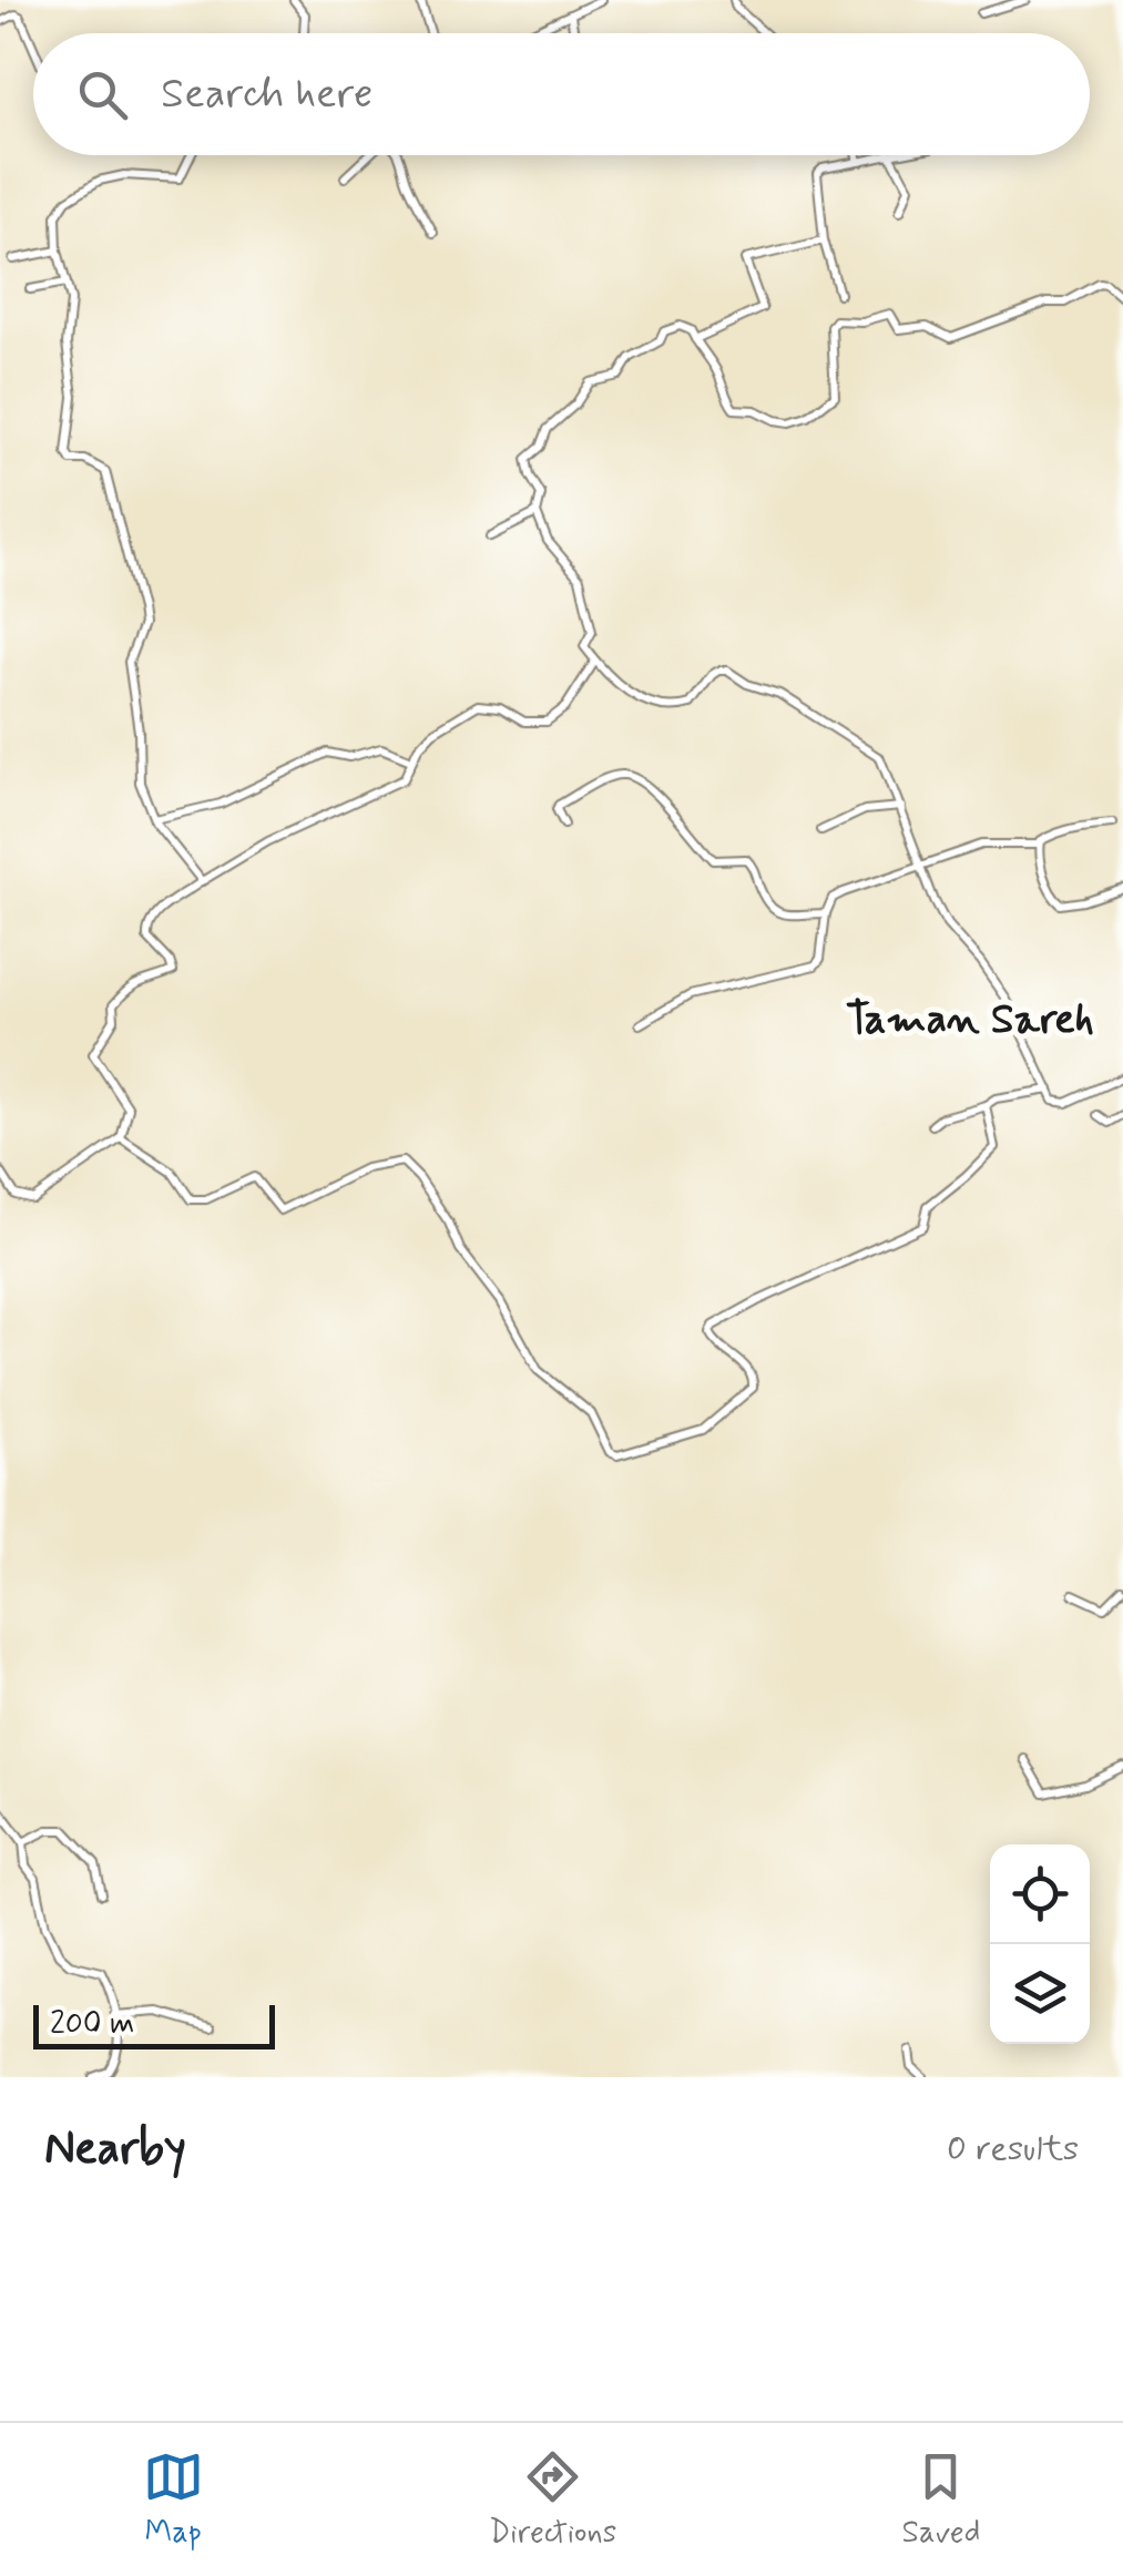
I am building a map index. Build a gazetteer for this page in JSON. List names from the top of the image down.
{
  "districts": ["Taman Sareh"],
  "scale_bar": "200 m",
  "page": {
    "search": "Search here",
    "scale": "200 m",
    "heading": ["Nearby", "0 results"],
    "nav": ["Map", "Directions", "Saved"]
  }
}
